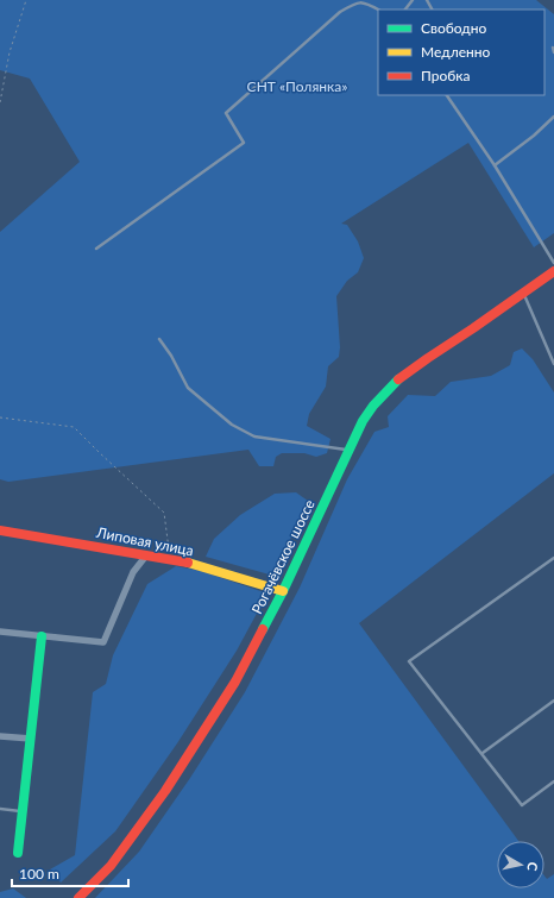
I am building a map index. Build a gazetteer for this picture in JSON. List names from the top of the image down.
{
  "streets": {
    "main road": ["Липовая улица", "Рогачёвское шоссе"]
  },
  "crossings": [
    ["Липовая улица", "Рогачёвское шоссе"]
  ],
  "parks": ["СНТ «Полянка»"],
  "legend": ["Свободно", "Медленно", "Пробка"],
  "scale_bar": "100 m",
  "north": "right"
}
